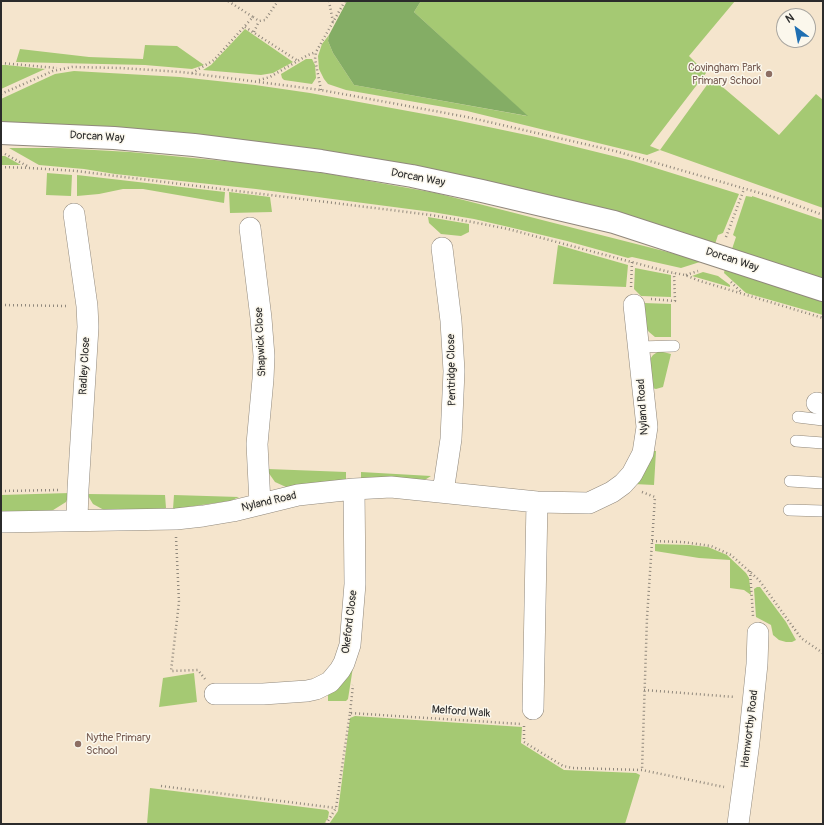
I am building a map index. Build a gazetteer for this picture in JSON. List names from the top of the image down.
{
  "streets": {
    "main road": ["Dorcan Way"],
    "street": [
      "Shapwick Close",
      "Radley Close",
      "Pentridge Close",
      "Nyland Road",
      "Okeford Close",
      "Hamworthy Road"
    ],
    "path": ["Melford Walk"]
  },
  "crossings": [
    ["Shapwick Close", "Nyland Road"],
    ["Radley Close", "Nyland Road"],
    ["Pentridge Close", "Nyland Road"],
    ["Nyland Road", "Okeford Close"],
    ["Melford Walk", "Hamworthy Road"]
  ],
  "places": ["Covingham Park Primary School", "Nythe Primary School"],
  "north": "top left"
}
